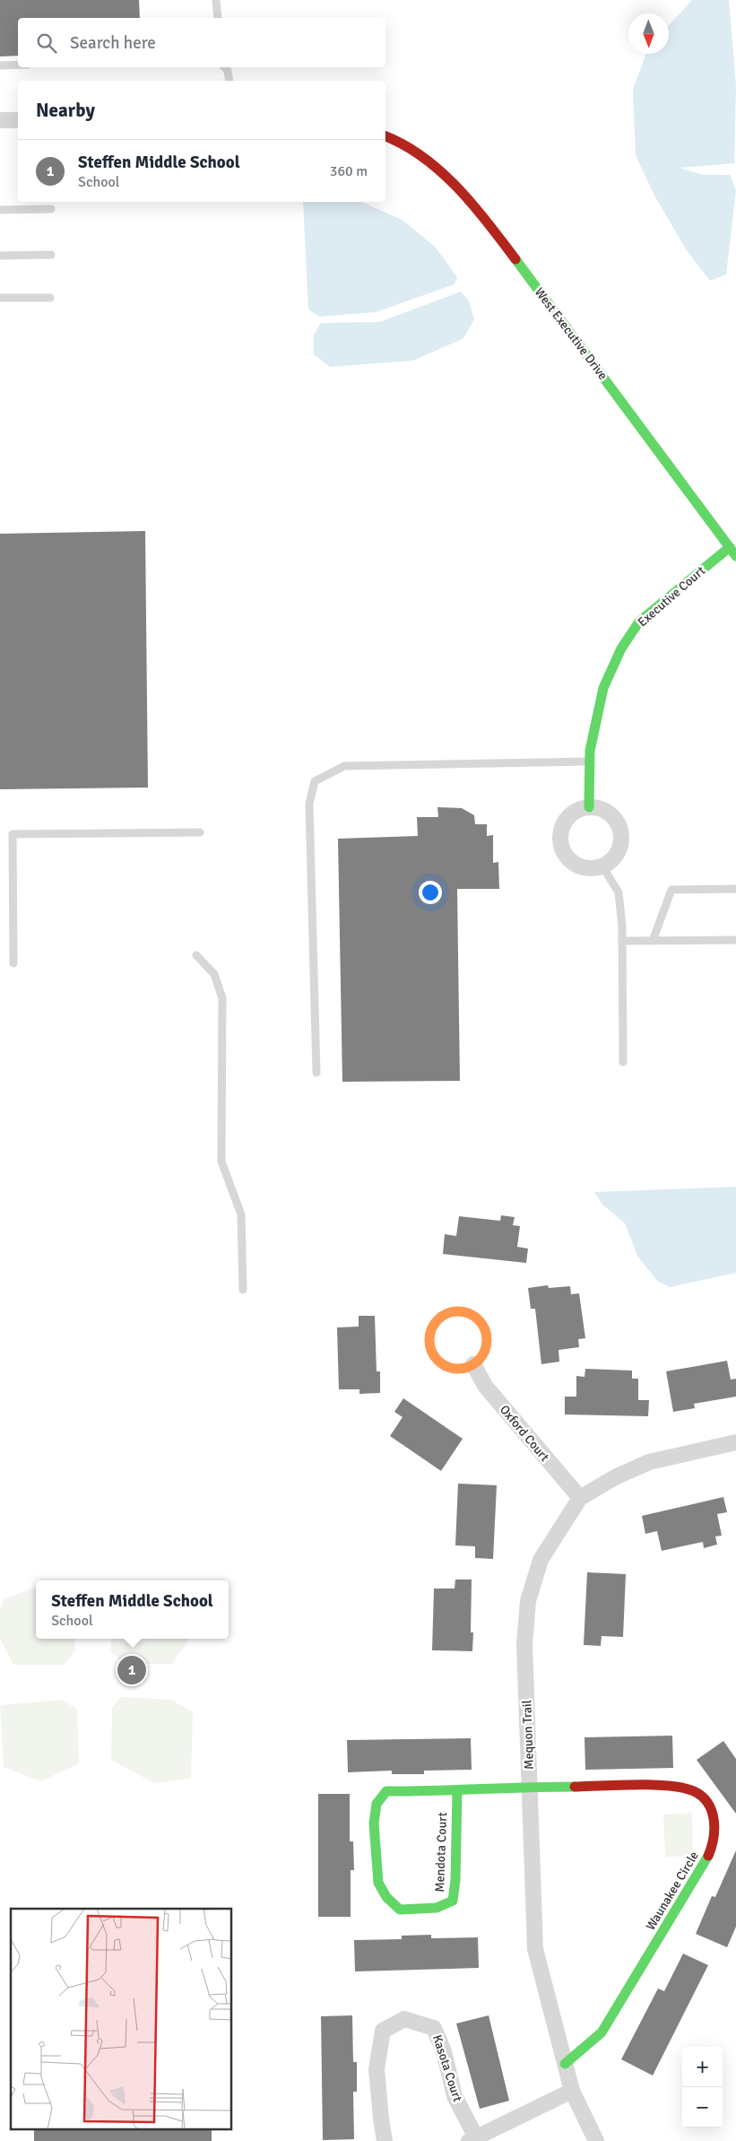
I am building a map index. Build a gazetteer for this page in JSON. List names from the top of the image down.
{
  "streets": {
    "street": [
      "West Executive Drive",
      "Executive Court",
      "Oxford Court",
      "Mequon Trail",
      "Mendota Court",
      "Waunakee Circle",
      "Kasota Court"
    ]
  },
  "crossings": [
    ["West Executive Drive", "Executive Court"],
    ["Oxford Court", "Mequon Trail"],
    ["Mequon Trail", "Mendota Court"],
    ["Mequon Trail", "Waunakee Circle"],
    ["Mequon Trail", "Kasota Court"],
    ["Mendota Court", "Waunakee Circle"]
  ],
  "north": "bottom",
  "page": {
    "search": "Search here",
    "heading": "Nearby",
    "list": [
      {
        "mark": "1",
        "name": "Steffen Middle School",
        "note": "School",
        "value": "360 m"
      }
    ],
    "popup": ["Steffen Middle School", "School"],
    "pins": "1",
    "map_buttons": ["+", "−"]
  }
}
